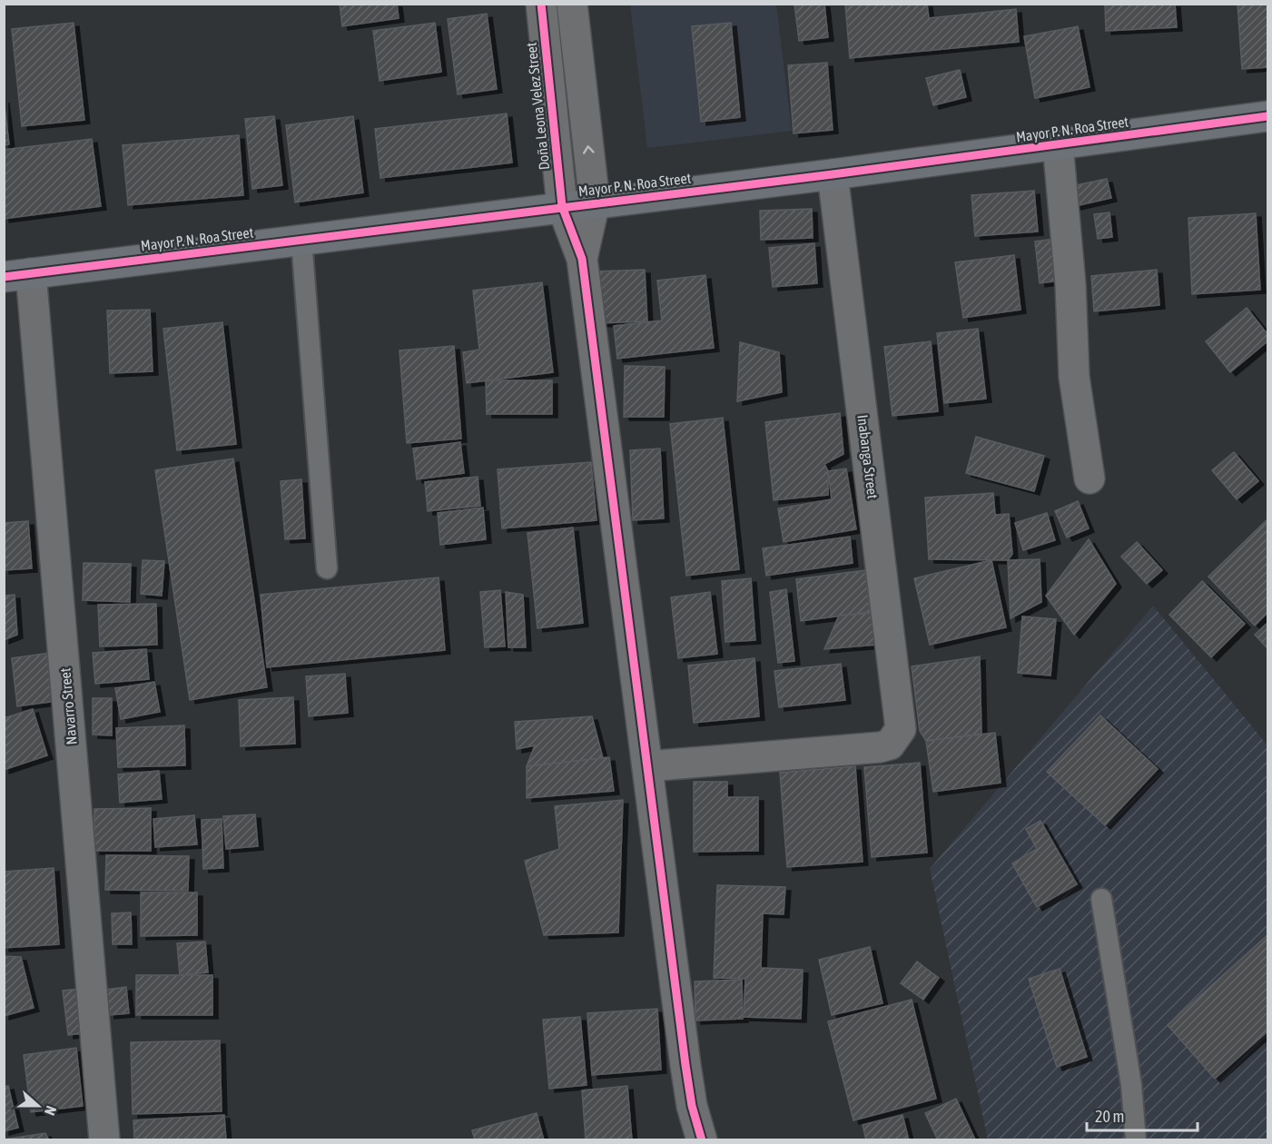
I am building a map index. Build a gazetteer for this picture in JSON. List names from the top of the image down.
{
  "streets": {
    "main road": ["Mayor P. N. Roa Street"],
    "street": ["Doña Leona Velez Street", "Inabanga Street", "Navarro Street"]
  },
  "crossings": [
    ["Doña Leona Velez Street", "Mayor P. N. Roa Street"],
    ["Mayor P. N. Roa Street", "Inabanga Street"],
    ["Mayor P. N. Roa Street", "Navarro Street"]
  ],
  "scale_bar": "20 m",
  "north": "right"
}
